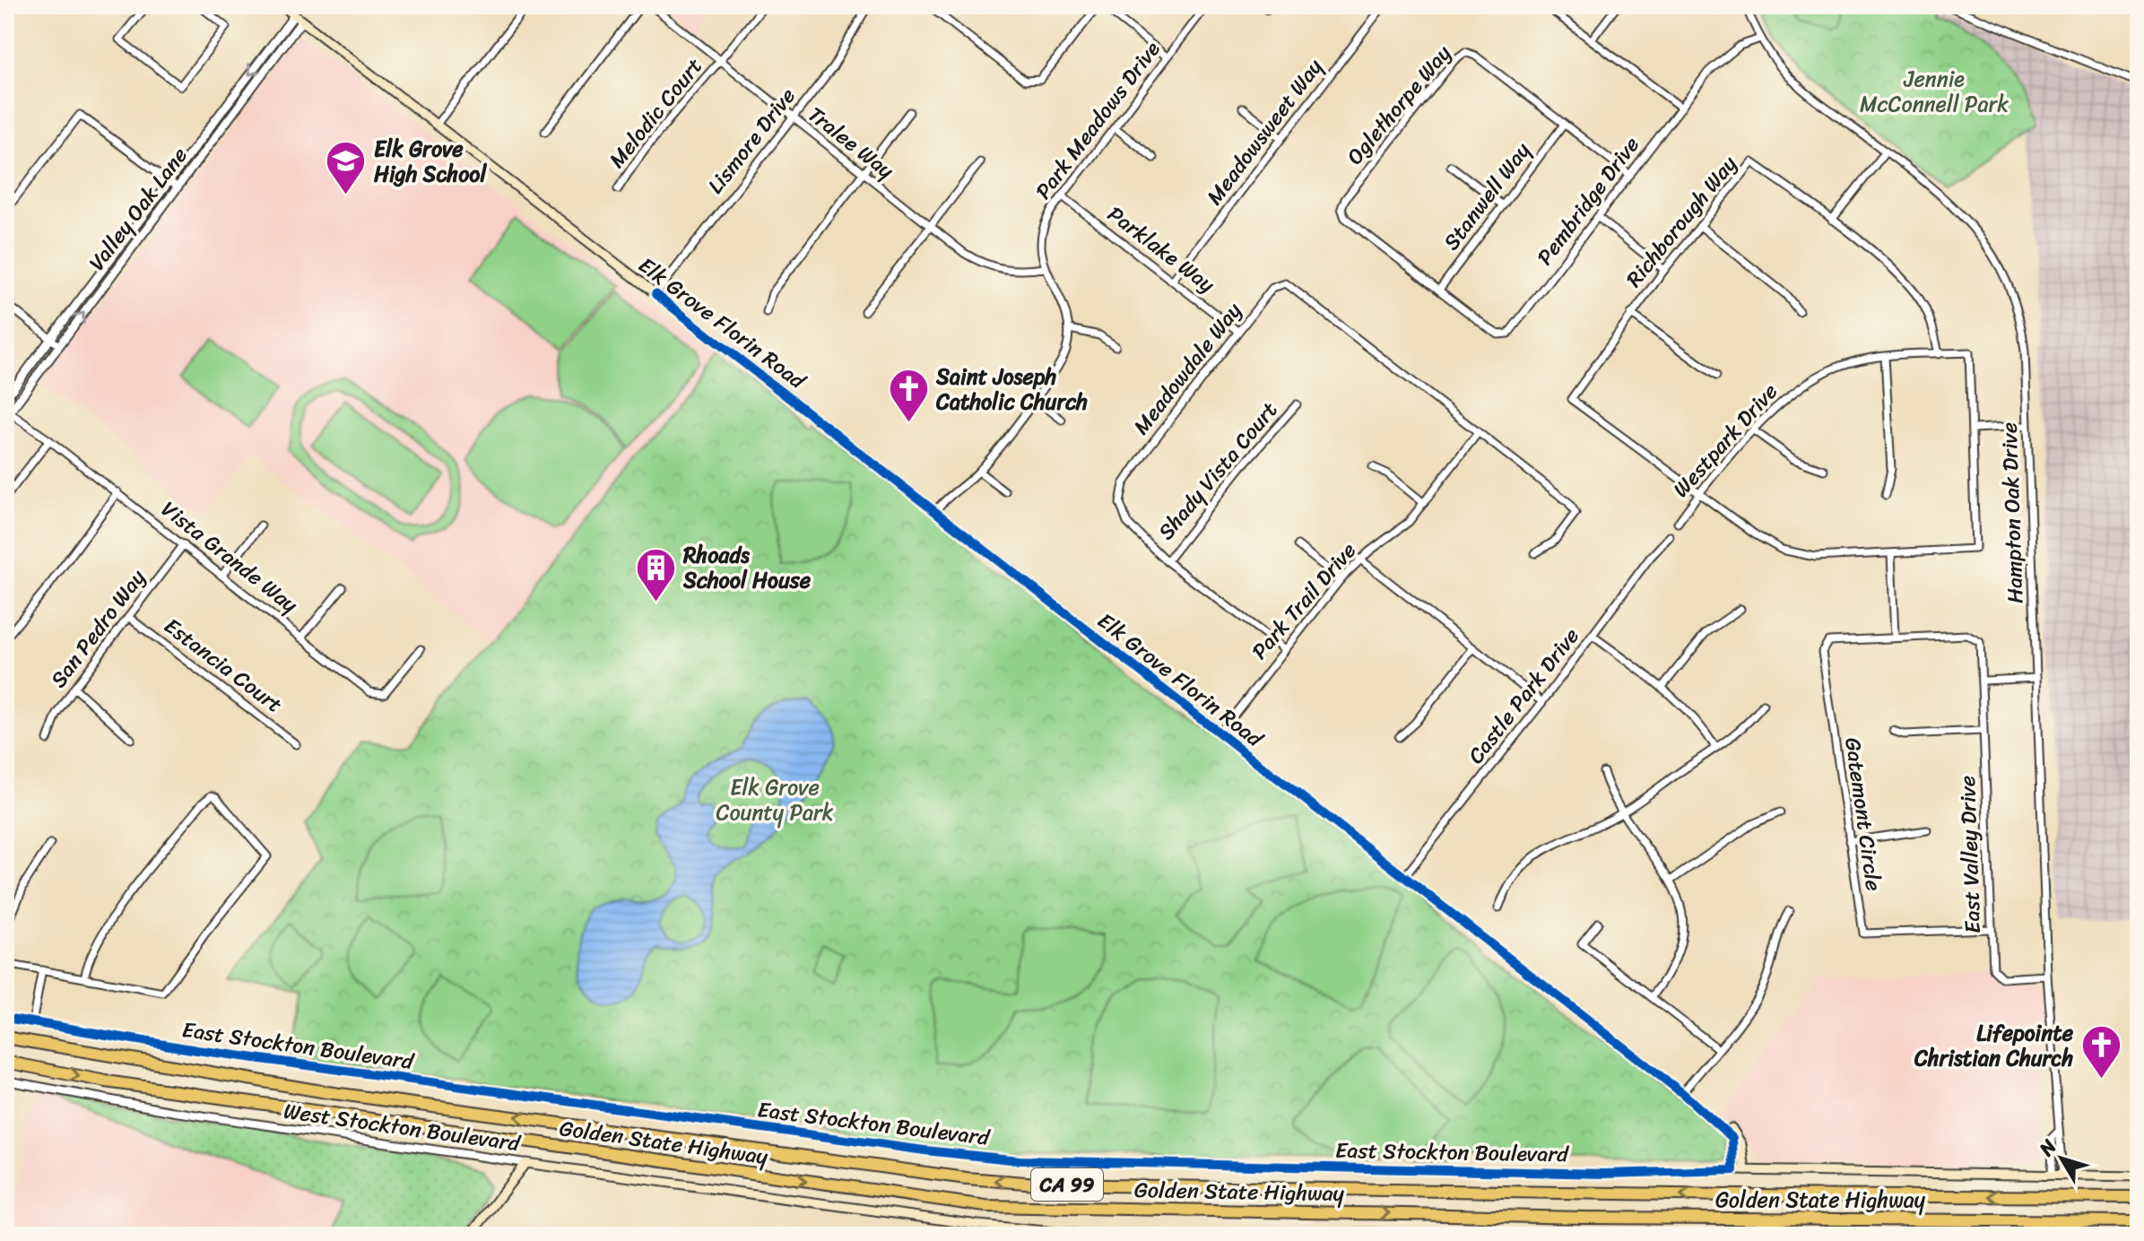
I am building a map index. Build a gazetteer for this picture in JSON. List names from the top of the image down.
{
  "streets": {
    "highway": ["Golden State Highway", "CA 99"],
    "main road": ["Elk Grove Florin Road", "East Stockton Boulevard", "West Stockton Boulevard"],
    "street": [
      "Oglethorpe Way",
      "Melodic Court",
      "Park Meadows Drive",
      "Meadowsweet Way",
      "Lismore Drive",
      "Tralee Way",
      "Stanwell Way",
      "Pembridge Drive",
      "Valley Oak Lane",
      "Richborough Way",
      "Parklake Way",
      "Meadowdale Way",
      "Westpark Drive",
      "Shady Vista Court",
      "Hampton Oak Drive",
      "Vista Grande Way",
      "Park Trail Drive",
      "San Pedro Way",
      "Estancia Court",
      "Castle Park Drive",
      "Gatemont Circle",
      "East Valley Drive"
    ]
  },
  "crossings": [
    ["Oglethorpe Way", "Stanwell Way"],
    ["Oglethorpe Way", "Pembridge Drive"],
    ["Melodic Court", "Tralee Way"],
    ["Park Meadows Drive", "Tralee Way"],
    ["Park Meadows Drive", "Parklake Way"],
    ["Meadowsweet Way", "Parklake Way"],
    ["Lismore Drive", "Tralee Way"],
    ["Lismore Drive", "Elk Grove Florin Road"],
    ["Stanwell Way", "Pembridge Drive"],
    ["Pembridge Drive", "Hampton Oak Drive"],
    ["Valley Oak Lane", "Elk Grove Florin Road"],
    ["Valley Oak Lane", "Vista Grande Way"],
    ["Richborough Way", "Westpark Drive"],
    ["Parklake Way", "Meadowdale Way"],
    ["Elk Grove Florin Road", "Park Trail Drive"],
    ["Elk Grove Florin Road", "Castle Park Drive"],
    ["Elk Grove Florin Road", "East Stockton Boulevard"],
    ["Meadowdale Way", "Shady Vista Court"],
    ["Meadowdale Way", "Park Trail Drive"],
    ["Hampton Oak Drive", "East Valley Drive"],
    ["Hampton Oak Drive", "East Stockton Boulevard"],
    ["Vista Grande Way", "San Pedro Way"],
    ["San Pedro Way", "Estancia Court"],
    ["Gatemont Circle", "East Valley Drive"]
  ],
  "parks": ["Jennie McConnell Park", "Elk Grove County Park"],
  "places": {
    "school or university": ["Elk Grove High School"],
    "church": ["Saint Joseph Catholic Church", "Lifepointe Christian Church"],
    "building": ["Rhoads School House"]
  },
  "north": "top left"
}
